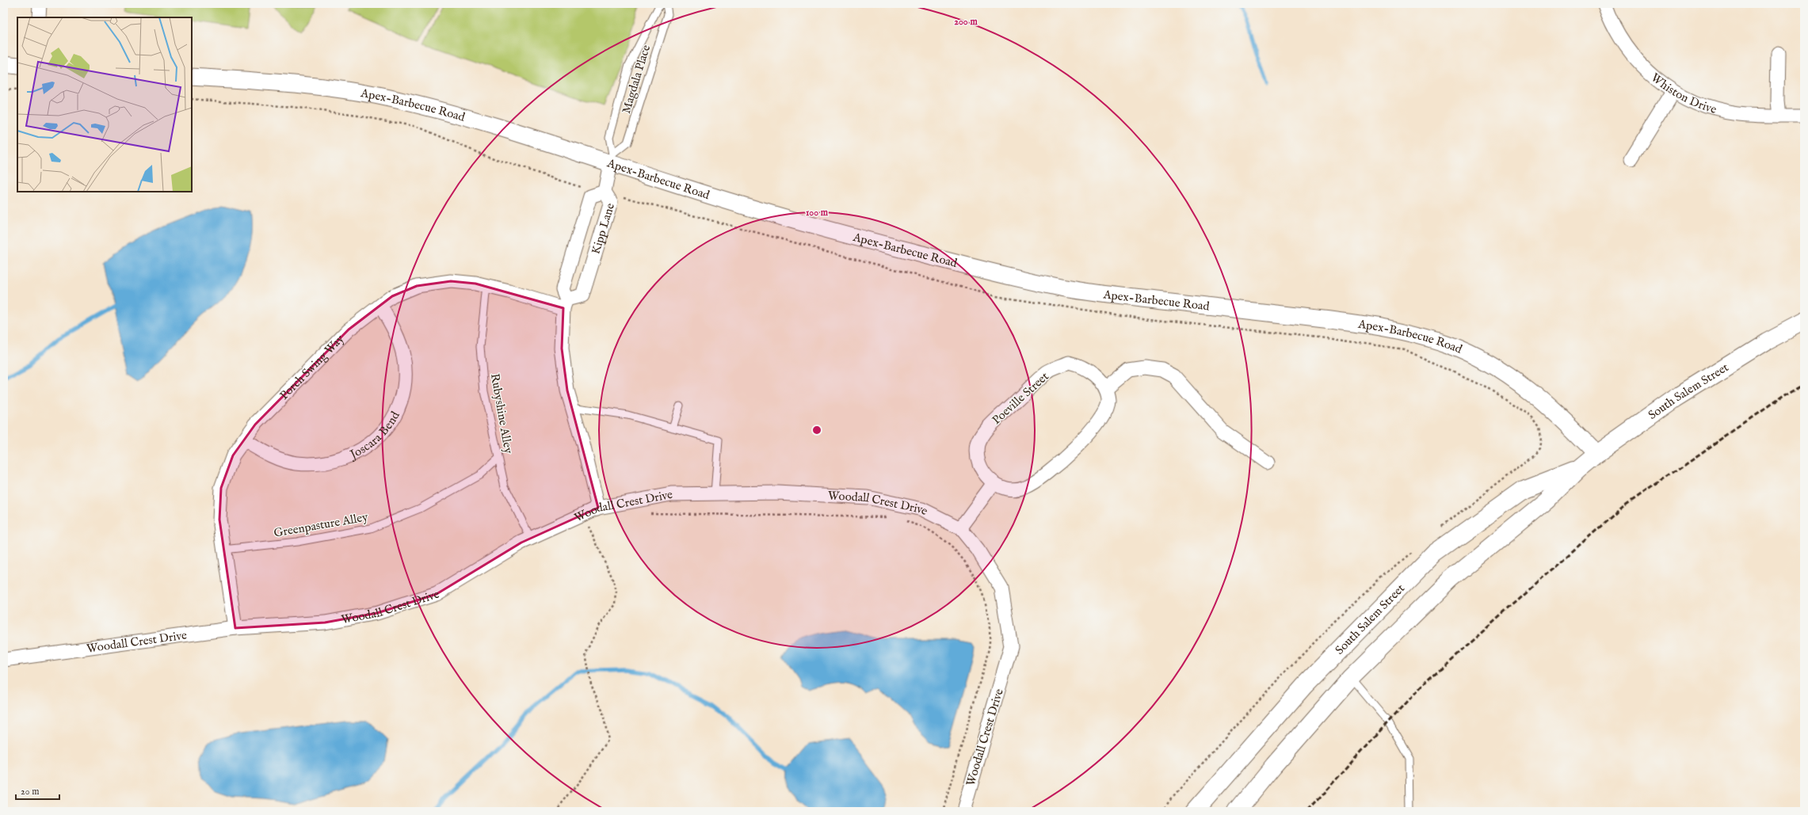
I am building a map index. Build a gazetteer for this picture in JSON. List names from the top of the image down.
{
  "streets": {
    "main road": ["South Salem Street"],
    "street": [
      "Whiston Drive",
      "Apex-Barbecue Road",
      "Kipp Lane",
      "Porch Swing Way",
      "Poeville Street",
      "Joscara Bend",
      "Woodall Crest Drive"
    ],
    "lane": ["Magdala Place", "Rubyshine Alley", "Greenpasture Alley"]
  },
  "crossings": [
    ["Magdala Place", "Apex-Barbecue Road"],
    ["Apex-Barbecue Road", "South Salem Street"],
    ["Kipp Lane", "Porch Swing Way"],
    ["Kipp Lane", "Woodall Crest Drive"],
    ["Porch Swing Way", "Rubyshine Alley"],
    ["Porch Swing Way", "Joscara Bend"],
    ["Porch Swing Way", "Woodall Crest Drive"],
    ["Porch Swing Way", "Greenpasture Alley"],
    ["Rubyshine Alley", "Woodall Crest Drive"],
    ["Rubyshine Alley", "Greenpasture Alley"]
  ],
  "scale_bar": "20 m",
  "rings": ["200 m", "100 m"]
}
